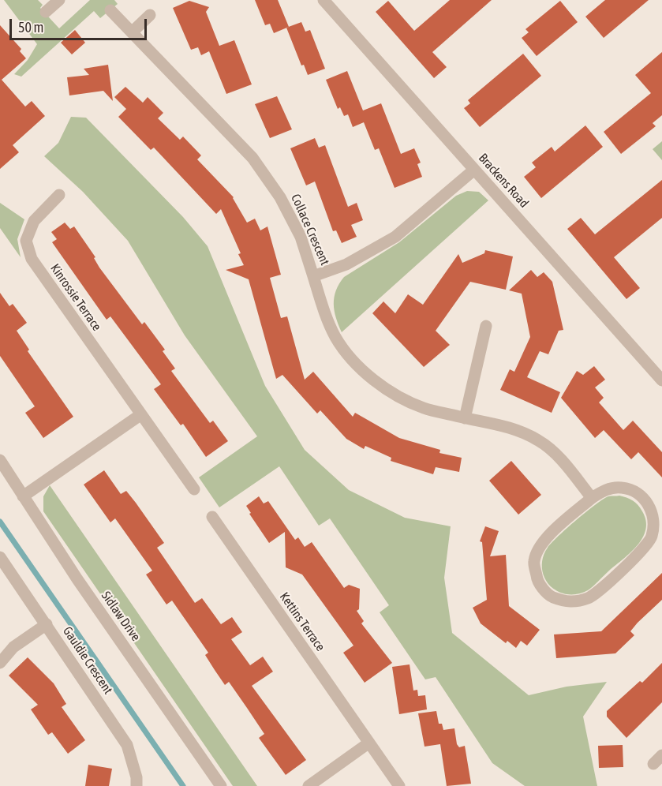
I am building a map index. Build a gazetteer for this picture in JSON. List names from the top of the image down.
{
  "streets": {
    "street": [
      "Brackens Road",
      "Collace Crescent",
      "Kinrossie Terrace",
      "Sidlaw Drive",
      "Kettins Terrace",
      "Gauldie Crescent"
    ]
  },
  "crossings": [
    ["Brackens Road", "Collace Crescent"]
  ],
  "scale_bar": "50 m"
}
